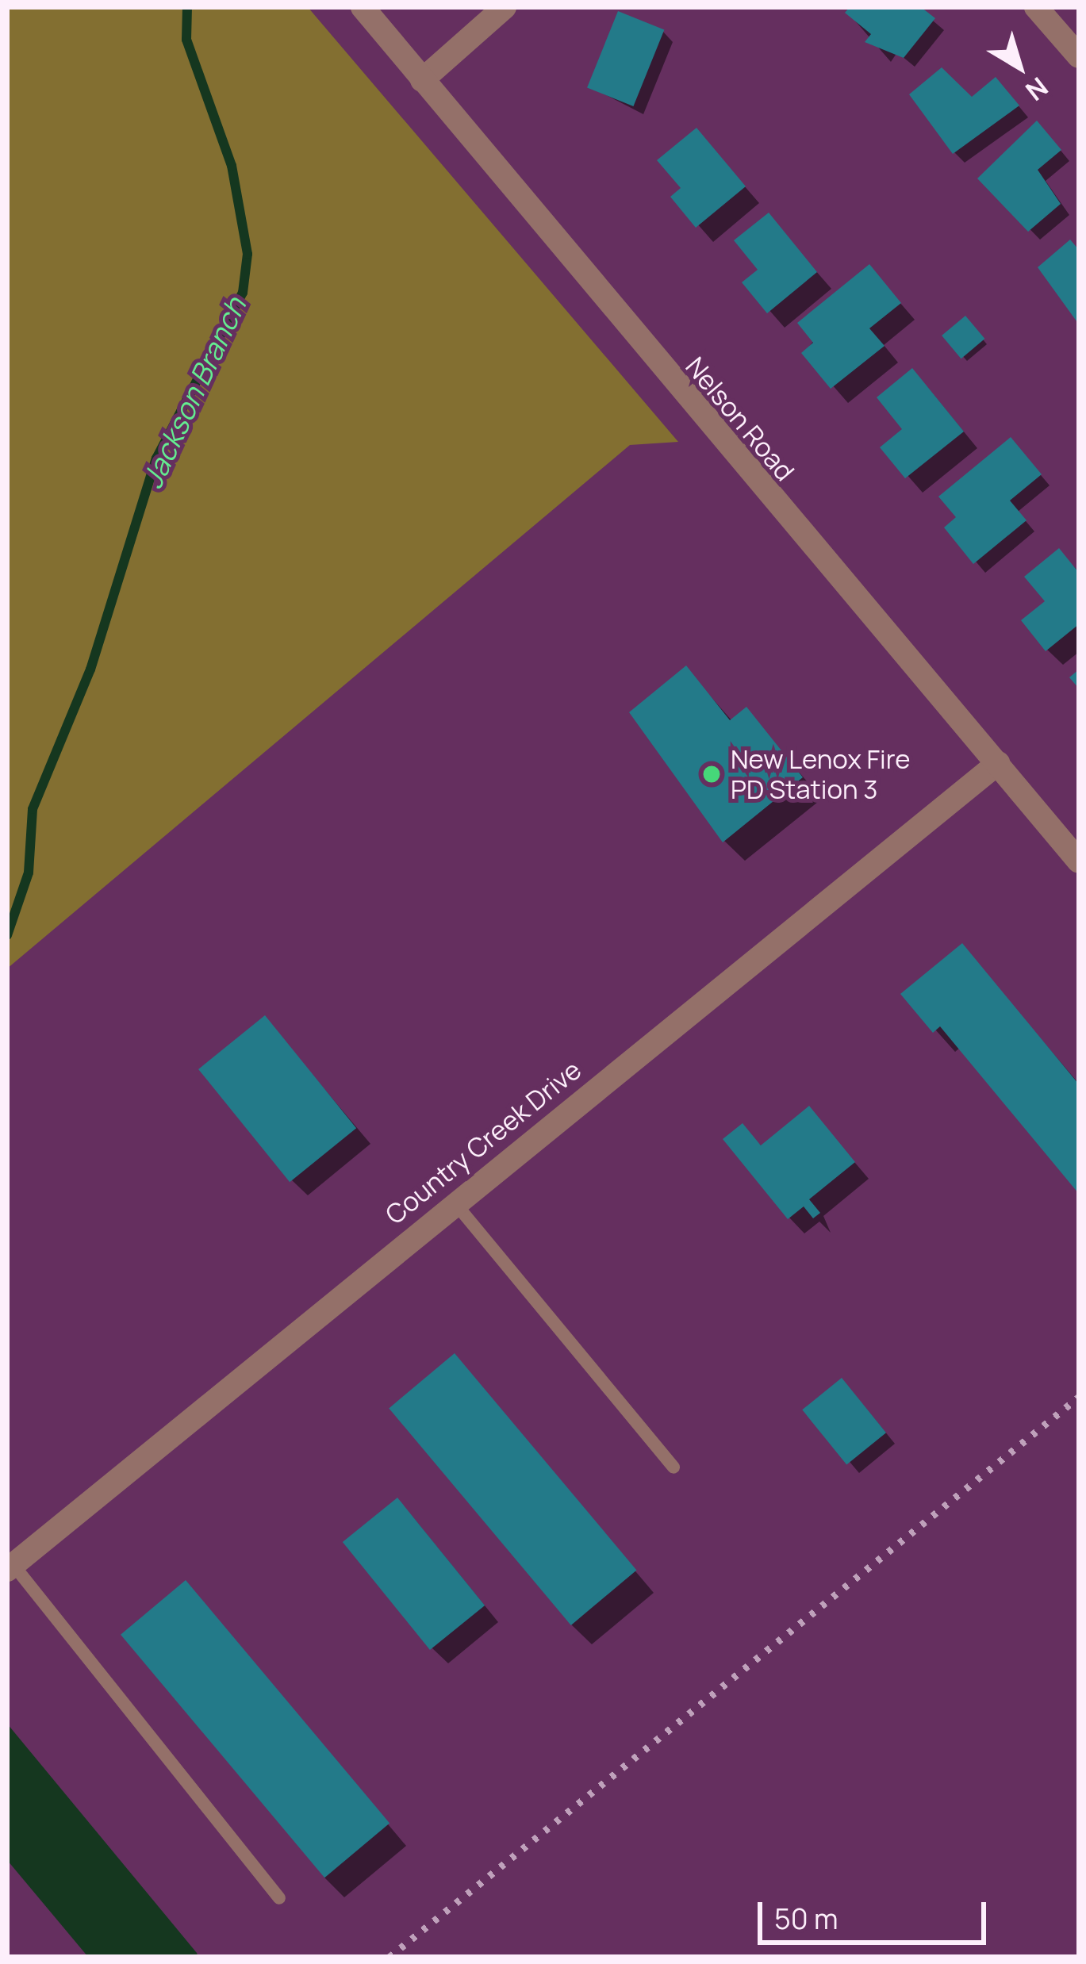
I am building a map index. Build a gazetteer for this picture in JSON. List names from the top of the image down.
{
  "streets": {
    "street": ["Nelson Road", "Country Creek Drive"]
  },
  "crossings": [
    ["Nelson Road", "Country Creek Drive"]
  ],
  "water": ["Jackson Branch"],
  "places": ["New Lenox Fire PD Station 3"],
  "scale_bar": "50 m",
  "north": "bottom right"
}
